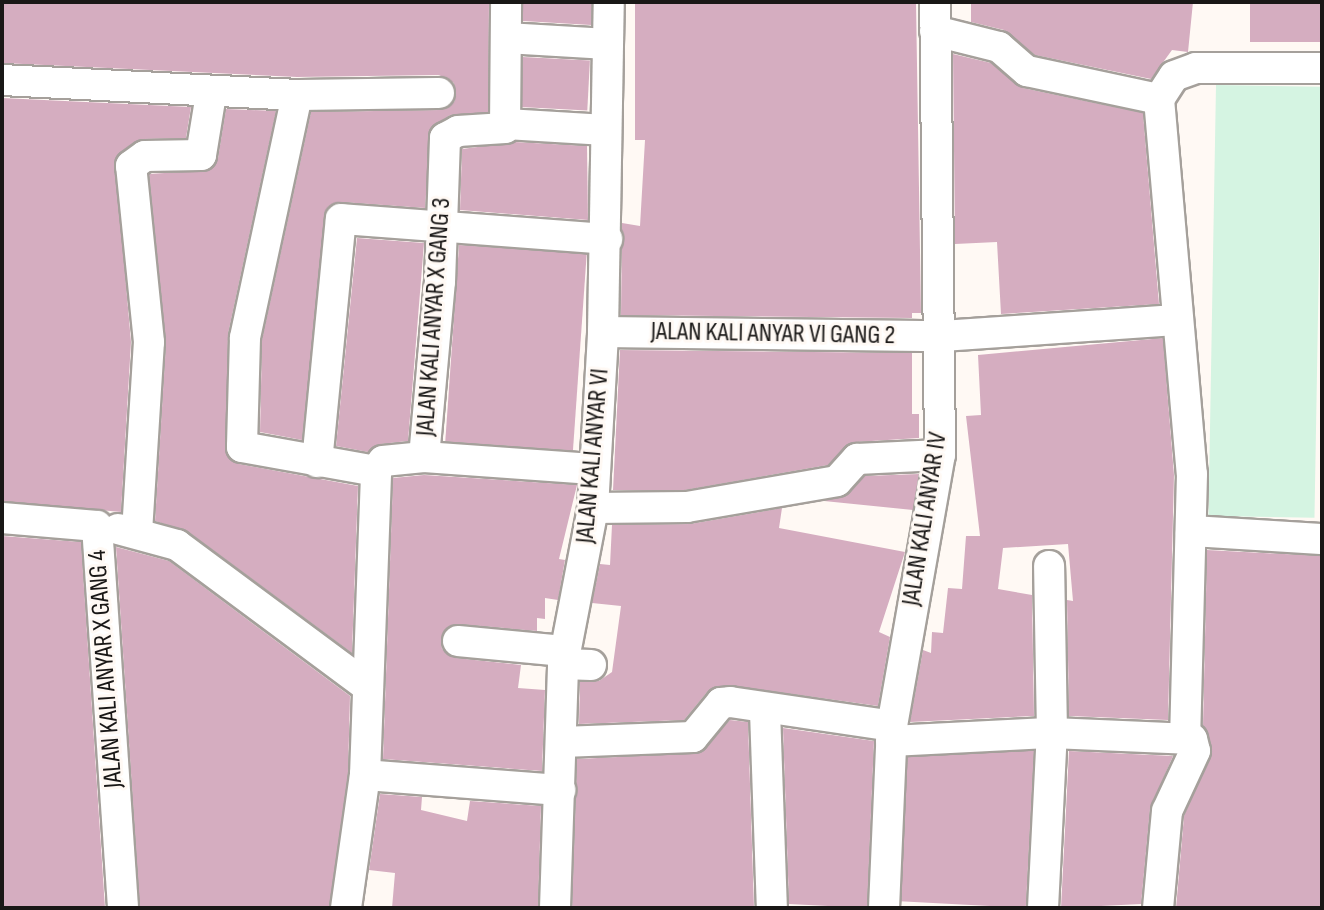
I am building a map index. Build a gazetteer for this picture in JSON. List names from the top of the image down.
{
  "streets": {
    "street": [
      "JALAN KALI ANYAR X GANG 3",
      "JALAN KALI ANYAR VI GANG 2",
      "JALAN KALI ANYAR VI",
      "JALAN KALI ANYAR IV",
      "JALAN KALI ANYAR X GANG 4"
    ]
  },
  "crossings": [
    ["JALAN KALI ANYAR VI GANG 2", "JALAN KALI ANYAR VI"],
    ["JALAN KALI ANYAR VI GANG 2", "JALAN KALI ANYAR IV"]
  ]
}
